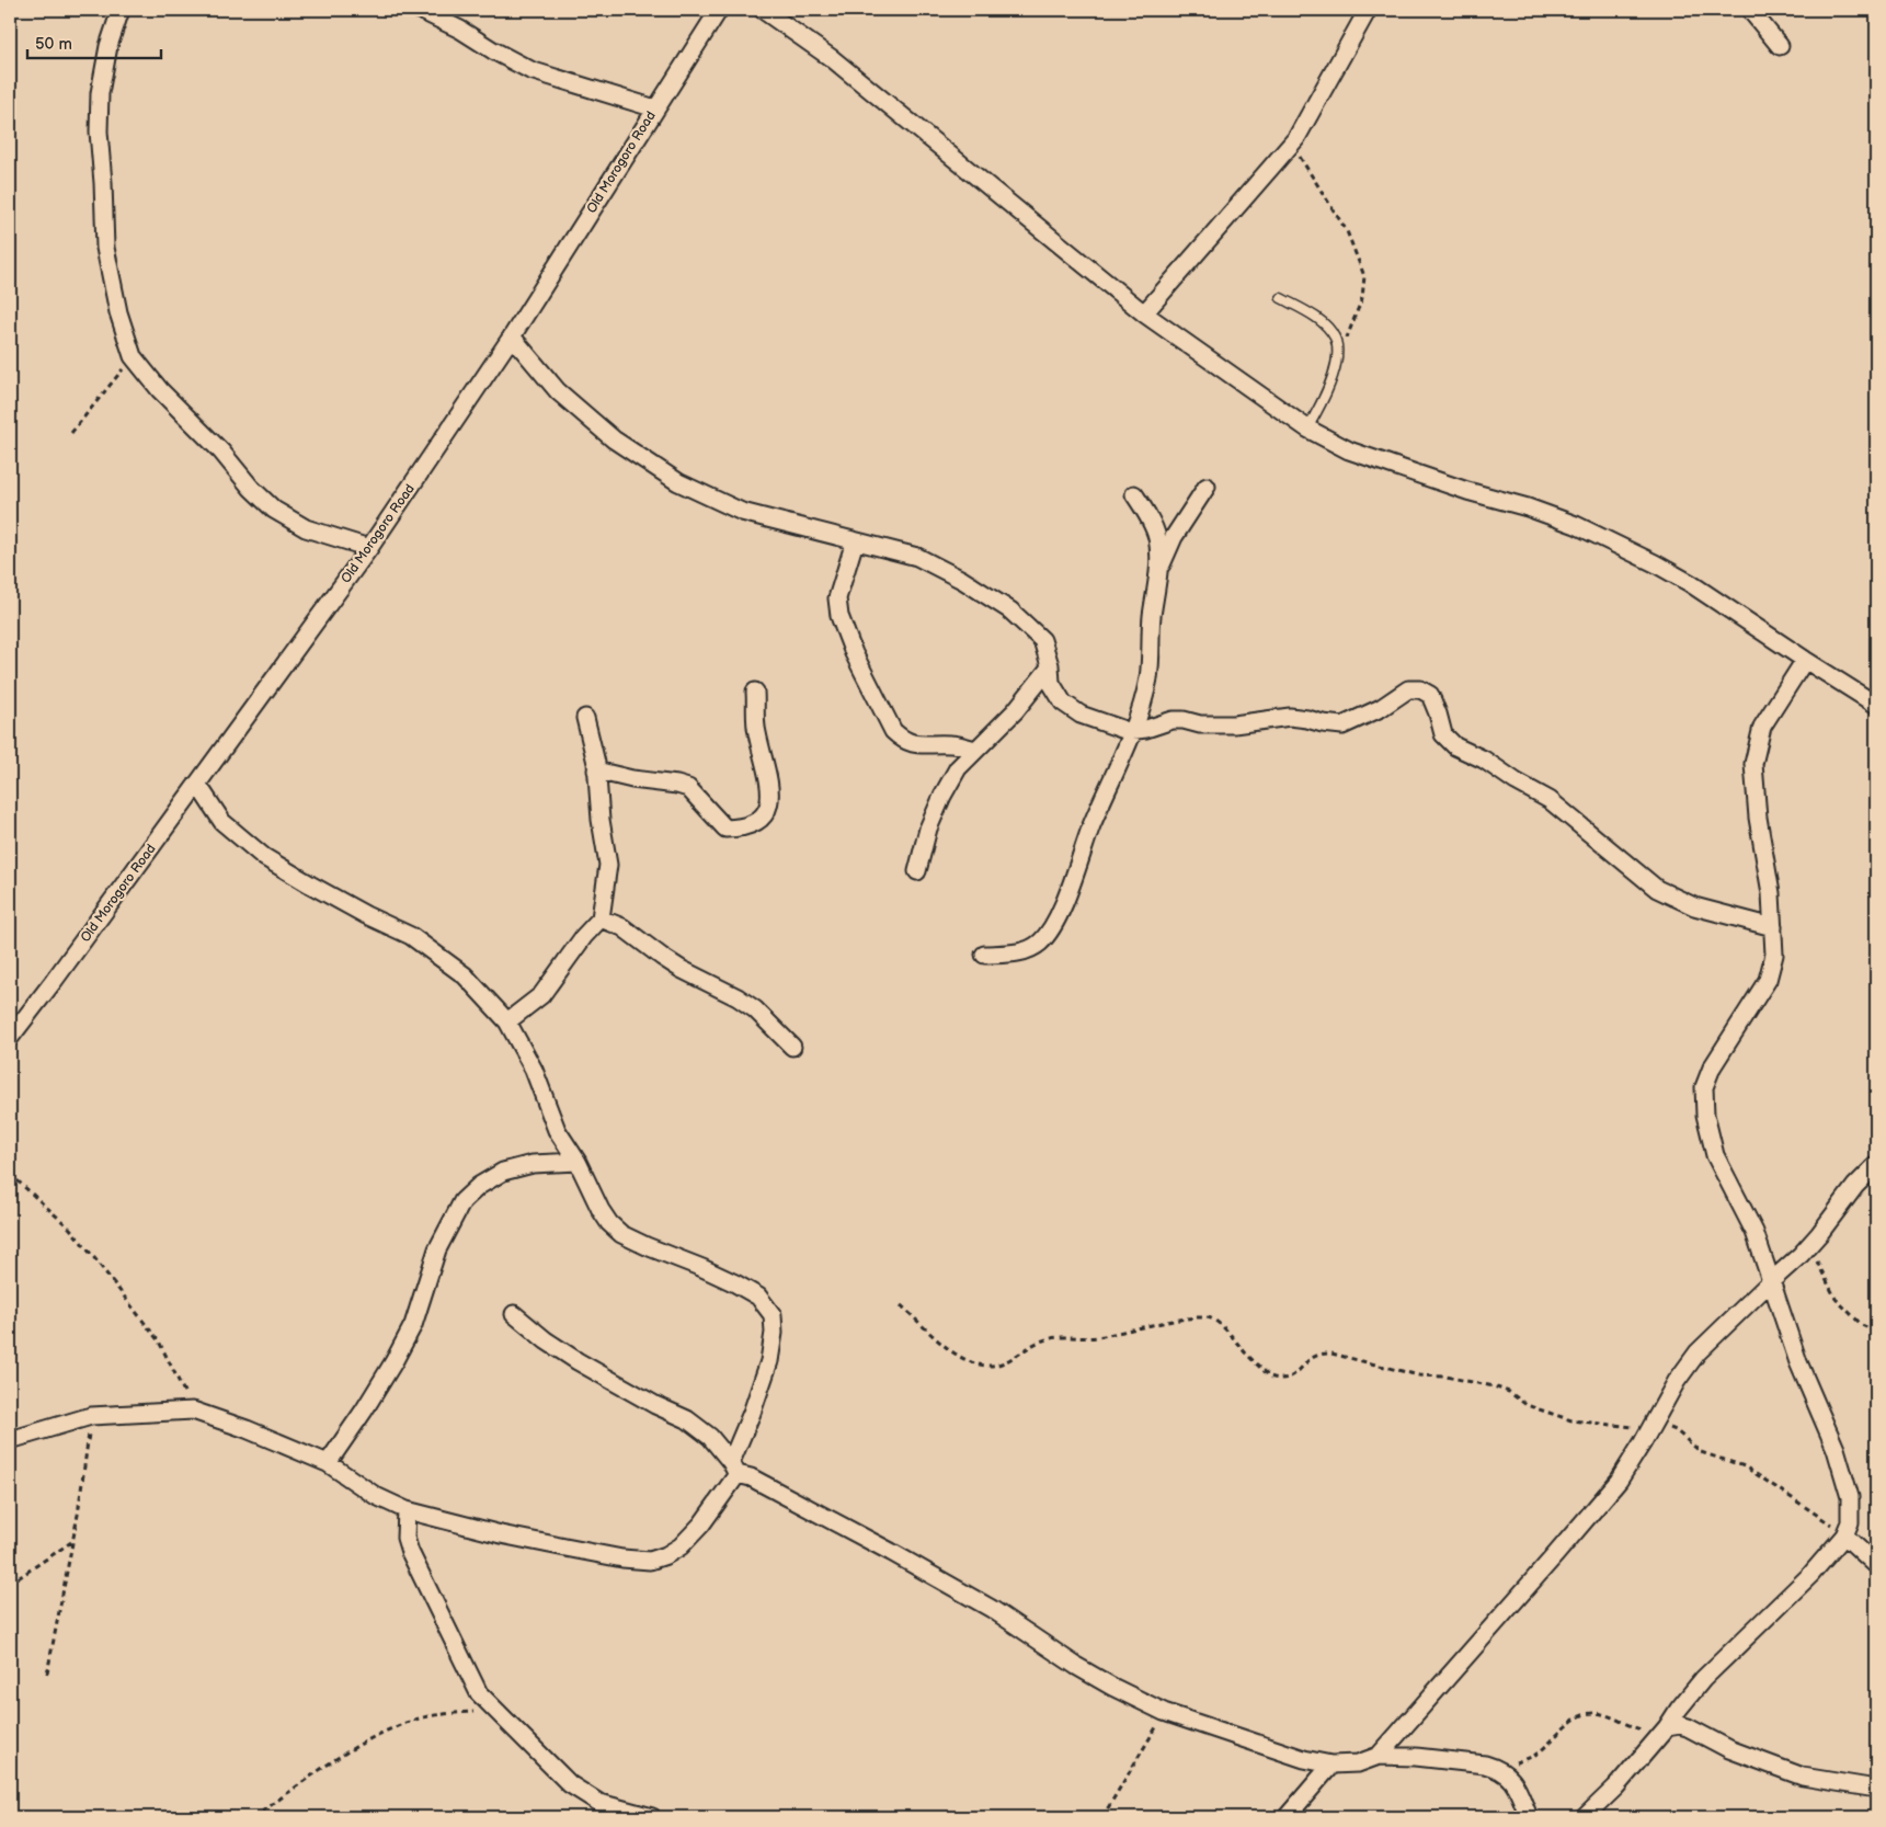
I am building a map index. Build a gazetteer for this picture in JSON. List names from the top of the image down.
{
  "streets": {
    "street": ["Old Morogoro Road"]
  },
  "scale_bar": "50 m"
}
